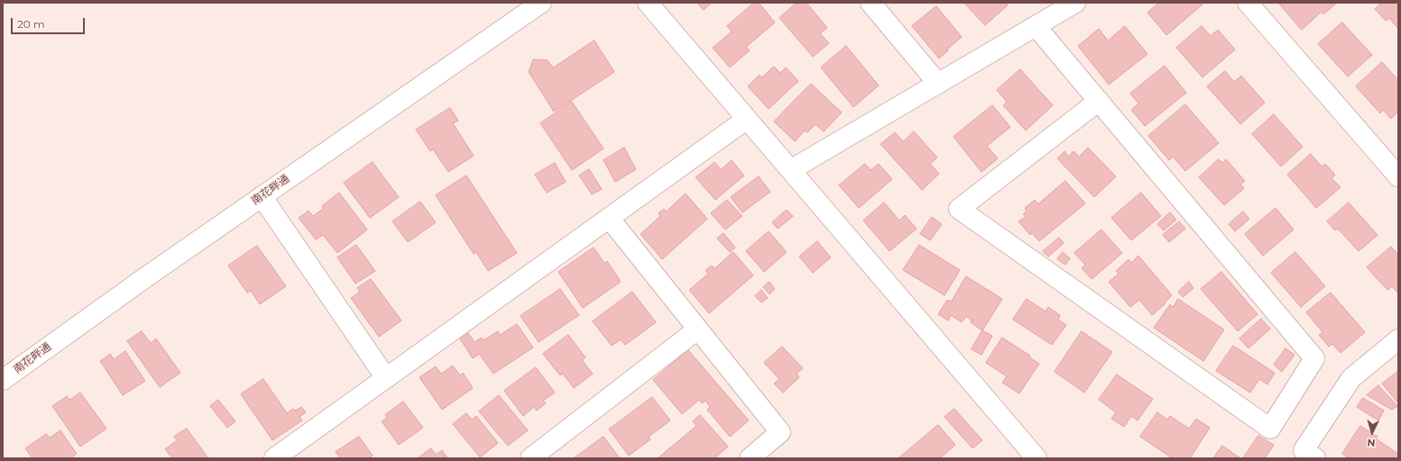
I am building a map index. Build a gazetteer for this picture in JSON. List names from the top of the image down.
{
  "streets": {
    "street": ["南花畔通"]
  },
  "scale_bar": "20 m",
  "north": "bottom"
}
